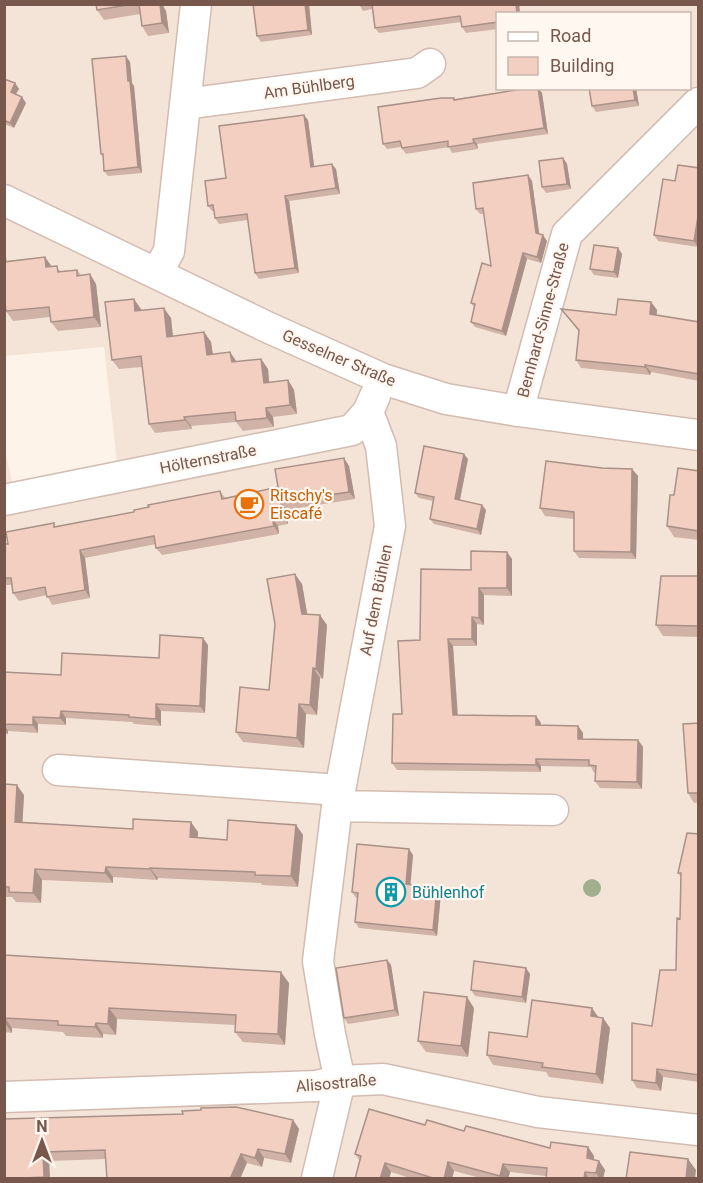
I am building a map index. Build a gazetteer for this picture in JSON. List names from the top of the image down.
{
  "streets": {
    "street": [
      "Am Bühlberg",
      "Bernhard-Sinne-Straße",
      "Gesselner Straße",
      "Hölternstraße",
      "Auf dem Bühlen",
      "Alisostraße"
    ]
  },
  "crossings": [
    ["Bernhard-Sinne-Straße", "Gesselner Straße"],
    ["Gesselner Straße", "Hölternstraße"],
    ["Hölternstraße", "Auf dem Bühlen"],
    ["Auf dem Bühlen", "Alisostraße"]
  ],
  "places": {
    "cafe": ["Ritschy's Eiscafé"],
    "building": ["Bühlenhof"]
  },
  "legend": ["Road", "Building"],
  "north": "top"
}
